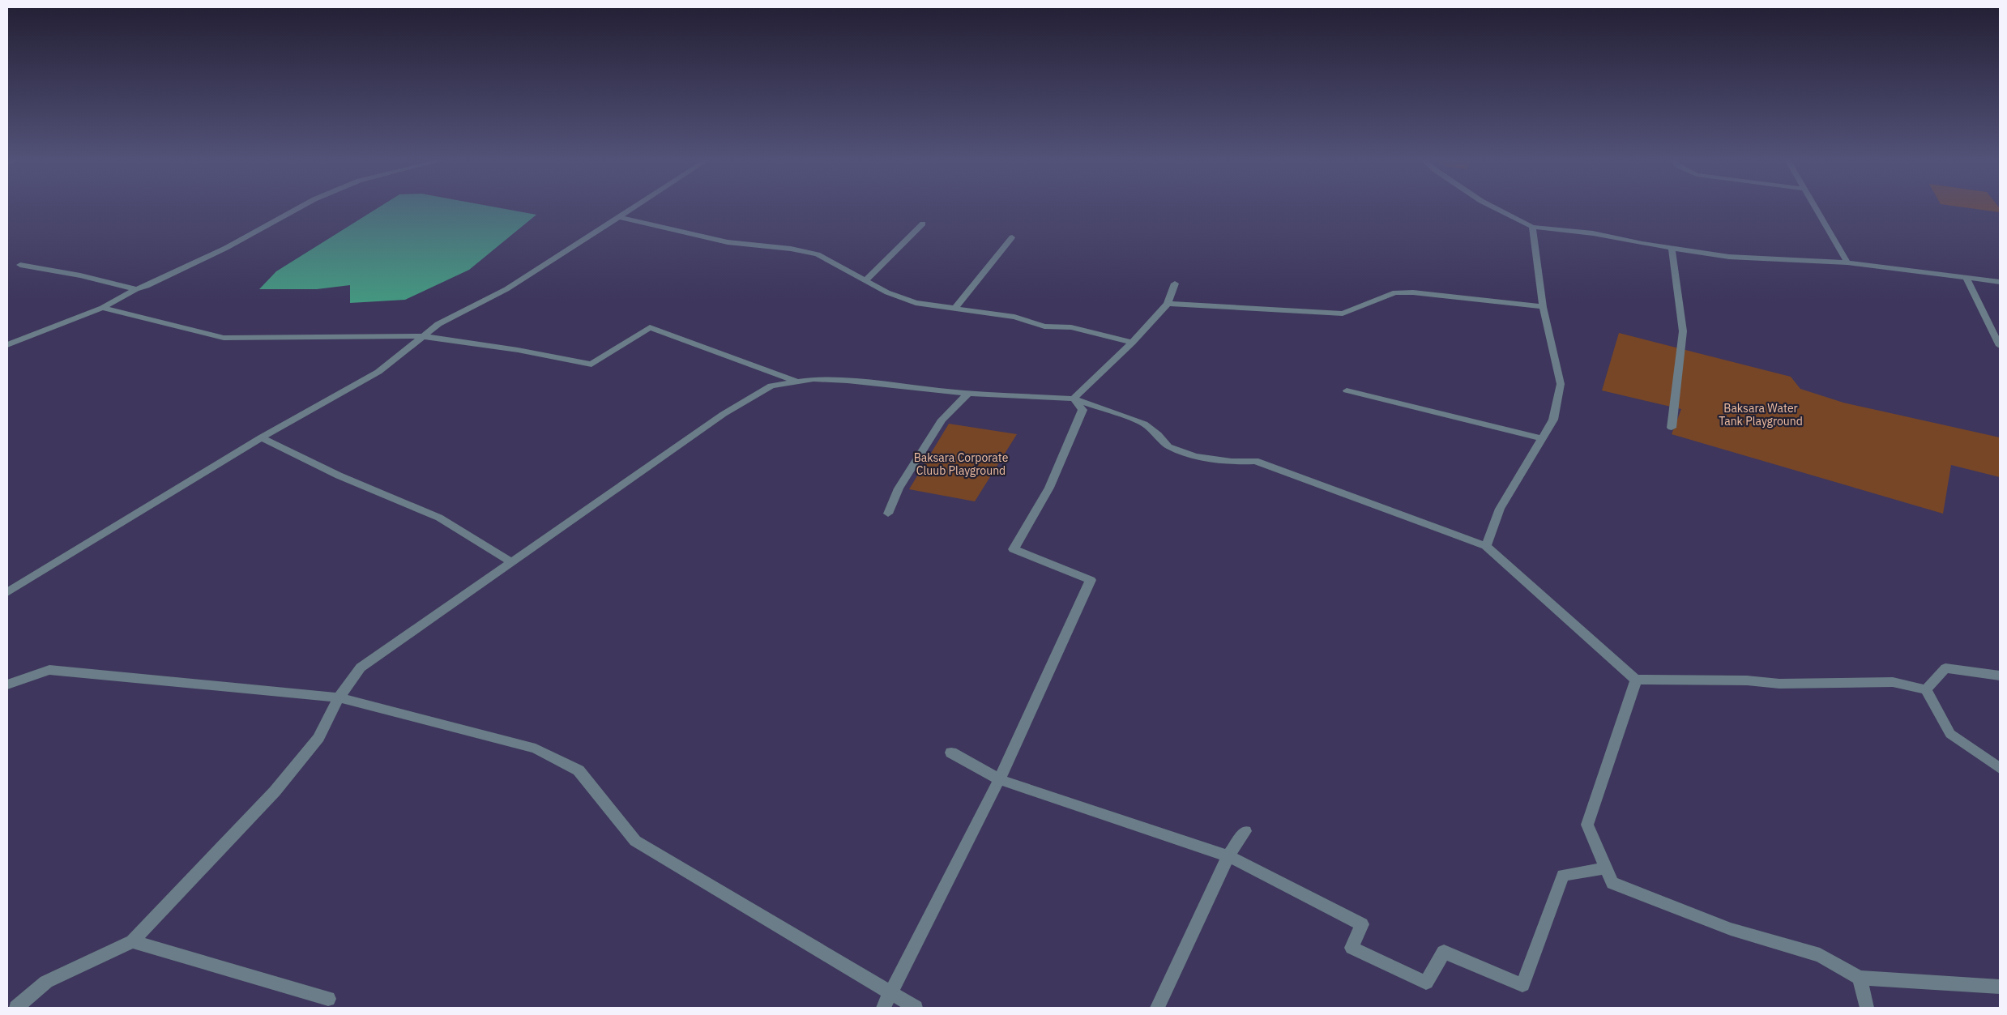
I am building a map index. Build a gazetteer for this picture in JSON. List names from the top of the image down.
{
  "parks": ["Baksara Water Tank Playground", "Baksara Corporate Cluub Playground"]
}
